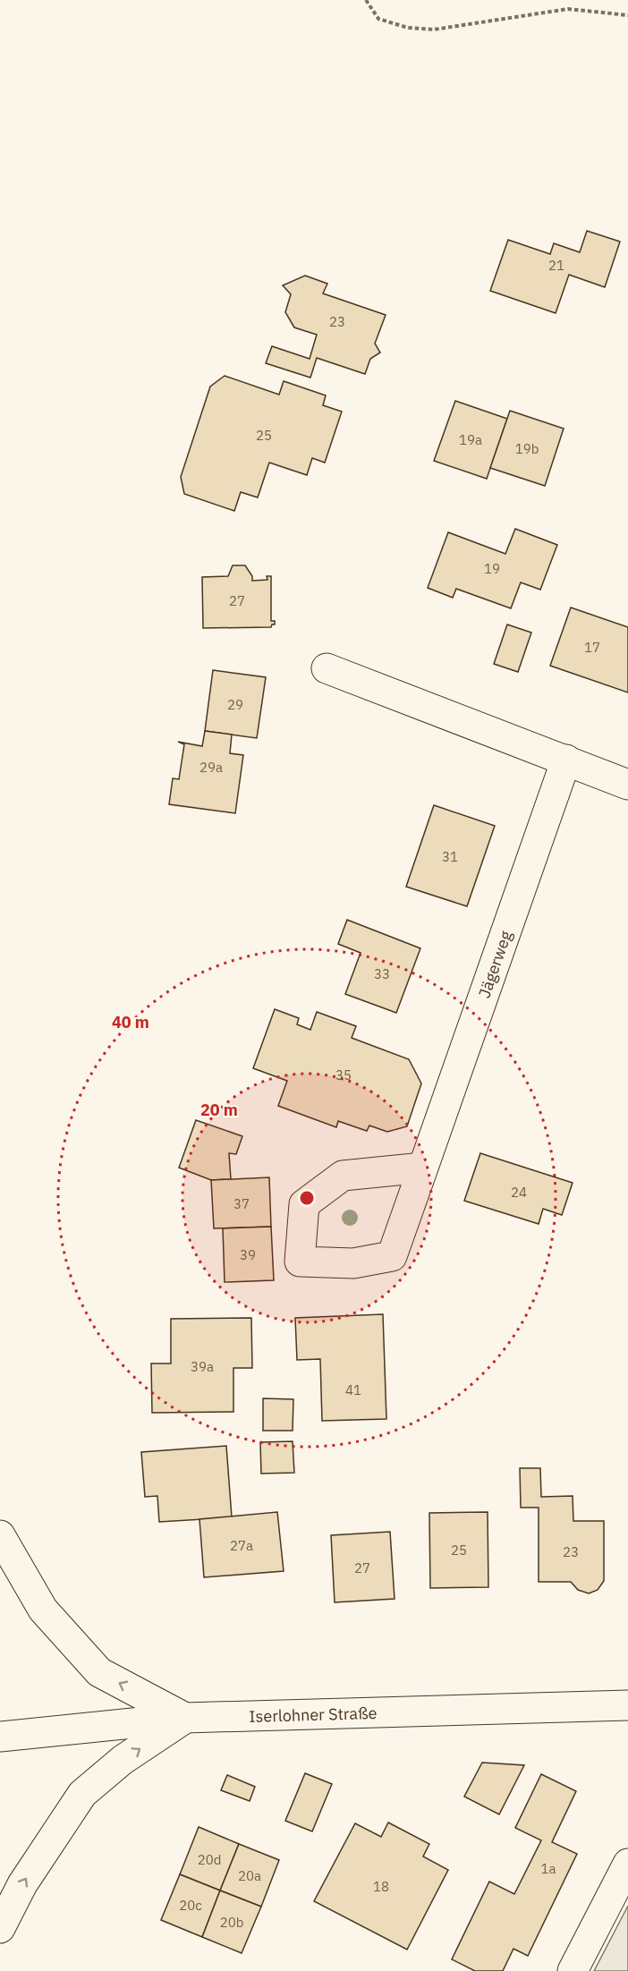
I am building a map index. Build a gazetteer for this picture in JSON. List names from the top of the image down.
{
  "streets": {
    "street": ["Jägerweg", "Iserlohner Straße"]
  },
  "house_numbers": [
    "21",
    "23",
    "25",
    "19a",
    "19b",
    "19",
    "27",
    "17",
    "29",
    "29a",
    "31",
    "33",
    "35",
    "24",
    "37",
    "39",
    "39a",
    "41",
    "27a",
    "25",
    "23",
    "27",
    "20d",
    "1a",
    "20a",
    "18",
    "20c",
    "20b"
  ],
  "rings": ["40 m", "20 m"]
}
